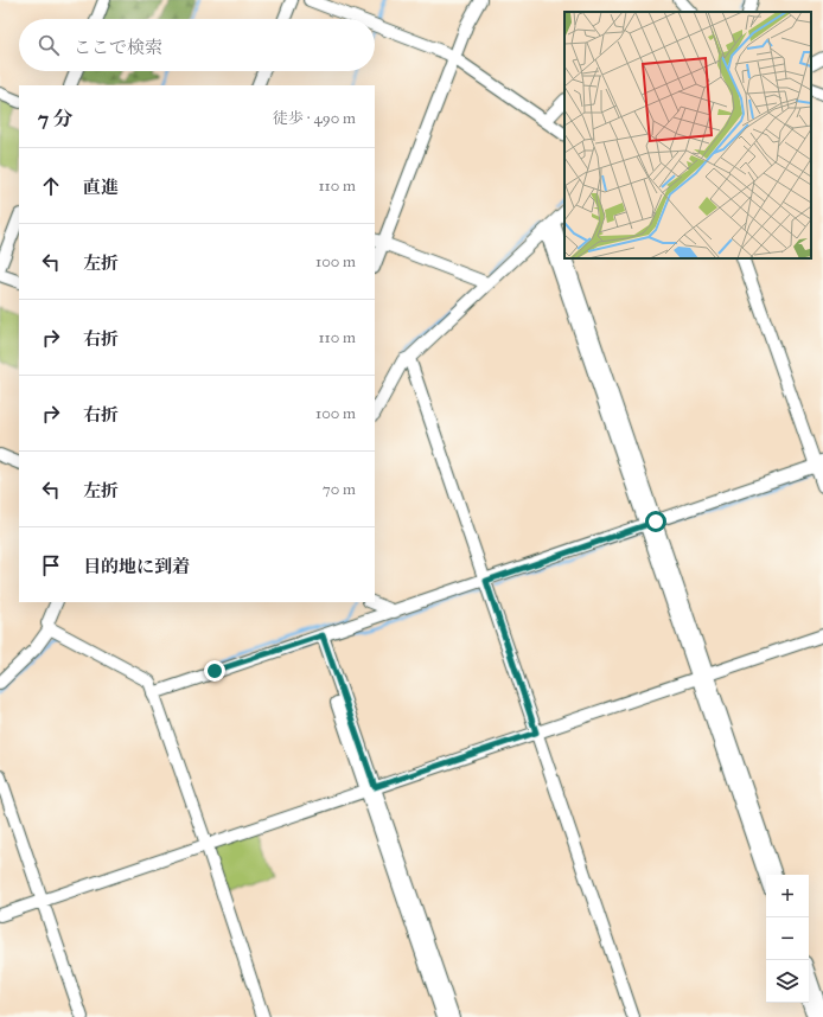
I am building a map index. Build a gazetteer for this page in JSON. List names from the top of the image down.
{
  "page": {
    "search": "ここで検索",
    "heading": ["7 分", "徒歩 · 490 m"],
    "list": [
      ["直進", "110 m"],
      ["左折", "100 m"],
      ["右折", "110 m"],
      ["右折", "100 m"],
      ["左折", "70 m"],
      "目的地に到着"
    ],
    "map_buttons": ["+", "−"]
  }
}
